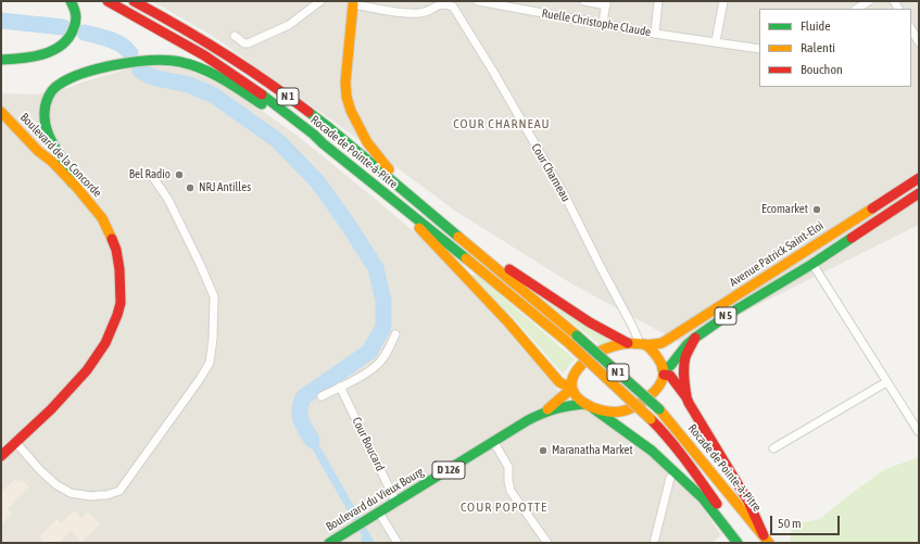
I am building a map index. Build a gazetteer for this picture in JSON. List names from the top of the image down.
{
  "streets": {
    "main road": [
      "N 1",
      "Rocade de Pointe-à-Pitre",
      "Boulevard de la Concorde",
      "Avenue Patrick Saint-Eloi",
      "N 5",
      "D 126",
      "Boulevard du Vieux Bourg"
    ],
    "street": ["Ruelle Christophe Claude", "Cour Charneau", "Cour Boucard"]
  },
  "crossings": [
    ["N 1", "Rocade de Pointe-à-Pitre"],
    ["Cour Charneau", "Avenue Patrick Saint-Eloi"],
    ["Cour Charneau", "Boulevard du Vieux Bourg"],
    ["Avenue Patrick Saint-Eloi", "Boulevard du Vieux Bourg"],
    ["Cour Boucard", "Boulevard du Vieux Bourg"]
  ],
  "districts": ["COUR CHARNEAU", "COUR POPOTTE"],
  "places": [
    "Bel Radio",
    "NRJ Antilles",
    "Ecomarket",
    "Maranatha Market"
  ],
  "legend": ["Fluide", "Ralenti", "Bouchon"],
  "scale_bar": "50 m"
}
